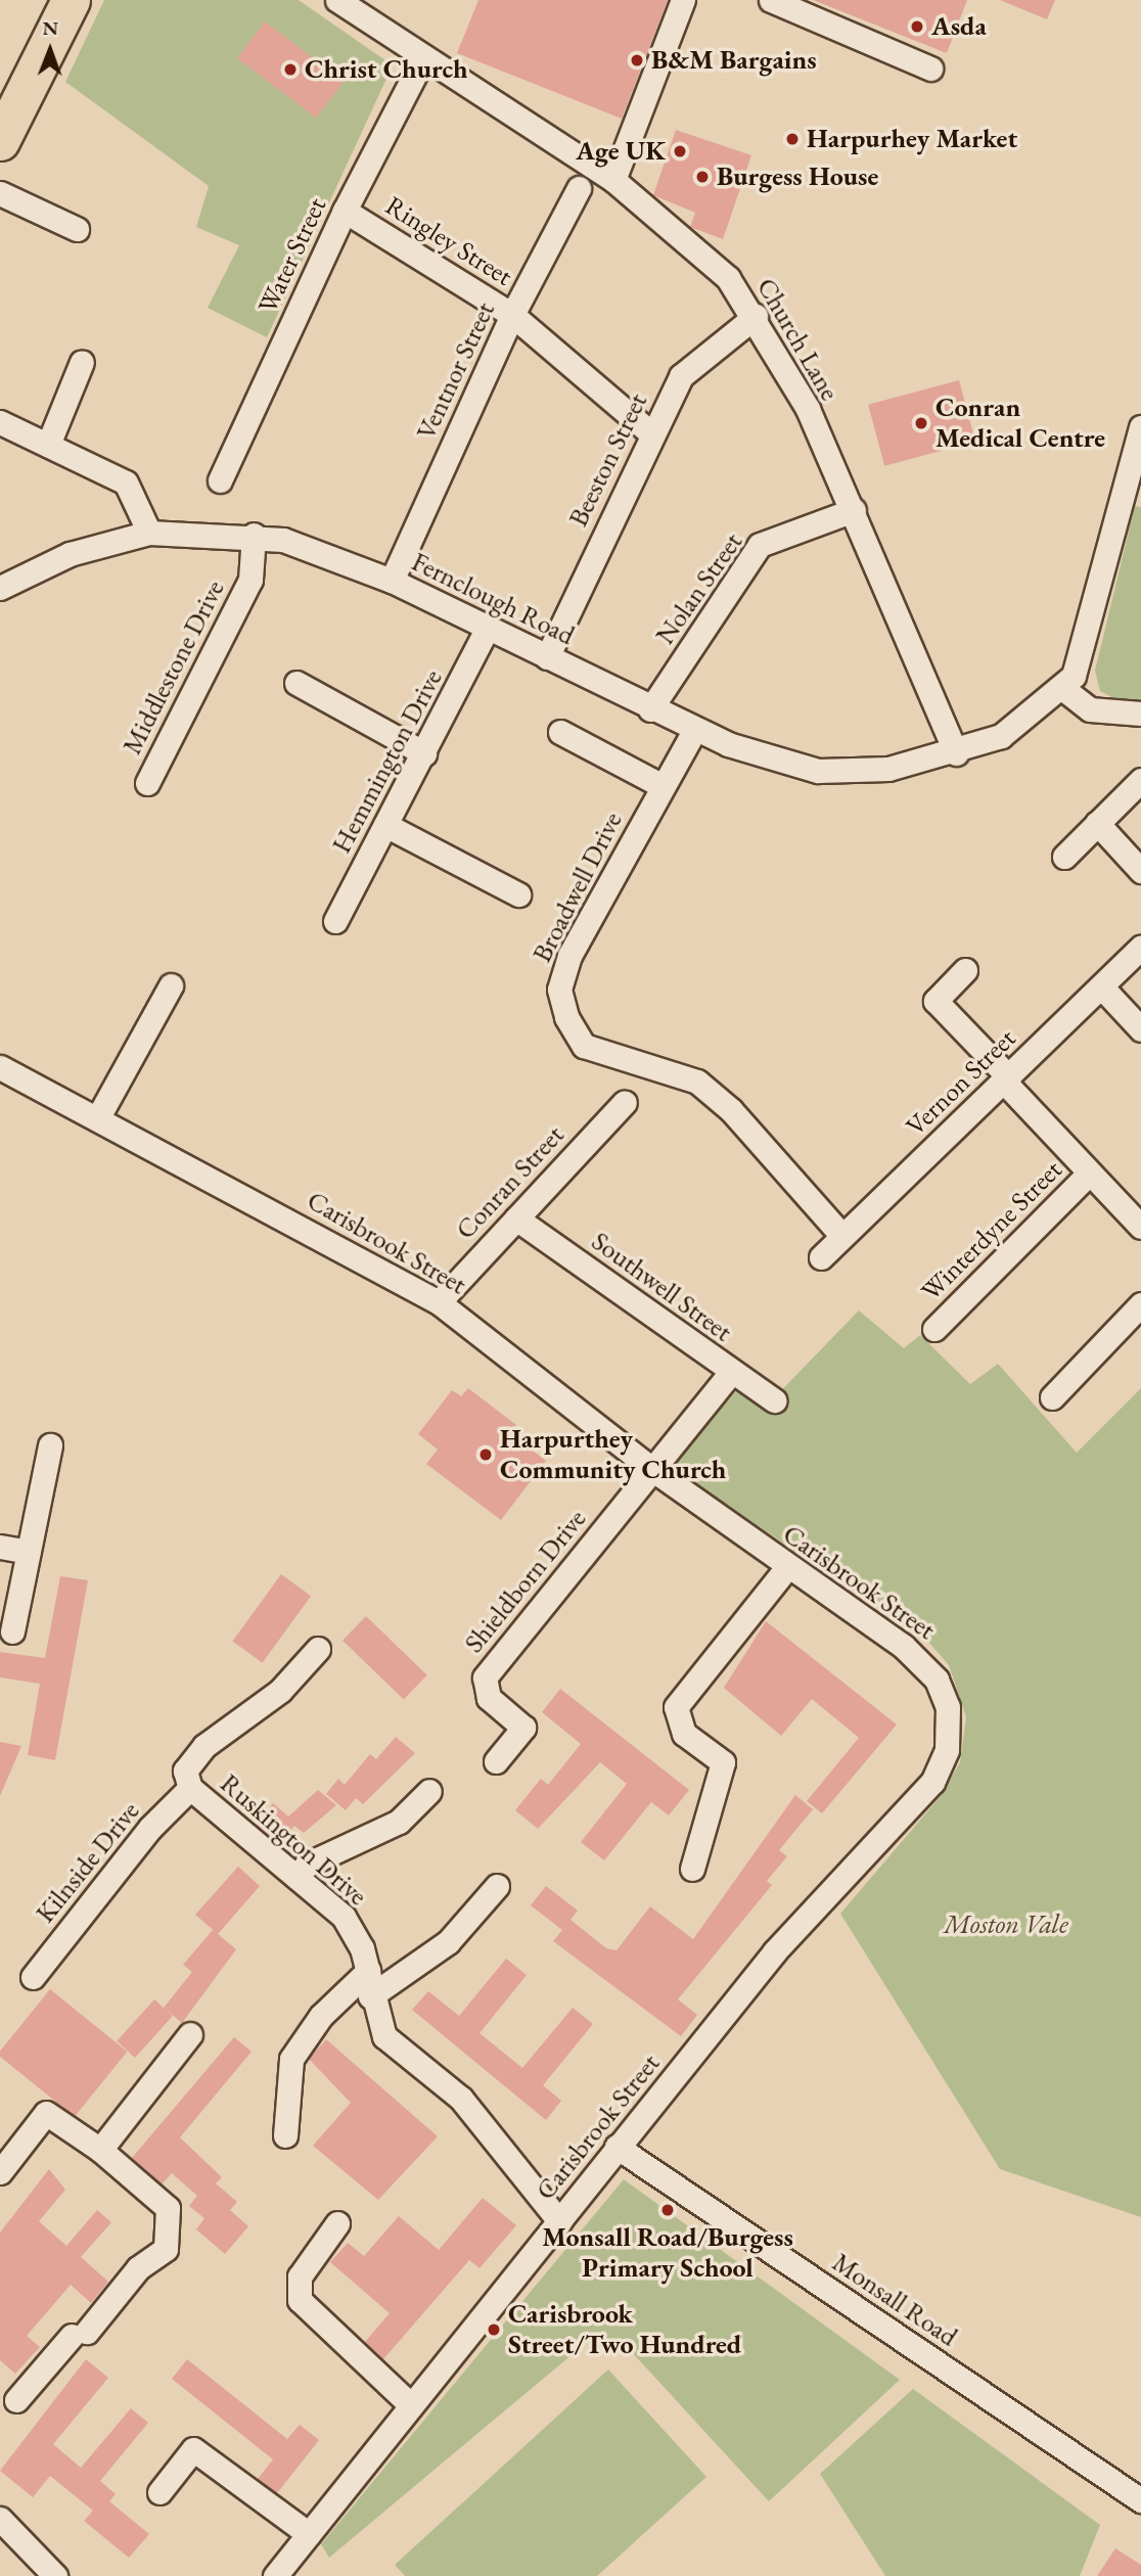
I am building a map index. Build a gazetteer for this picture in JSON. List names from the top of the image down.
{
  "streets": {
    "street": [
      "Ringley Street",
      "Water Street",
      "Church Lane",
      "Ventnor Street",
      "Beeston Street",
      "Nolan Street",
      "Fernclough Road",
      "Middlestone Drive",
      "Hemmington Drive",
      "Broadwell Drive",
      "Vernon Street",
      "Conran Street",
      "Winterdyne Street",
      "Carisbrook Street",
      "Southwell Street",
      "Shieldborn Drive",
      "Ruskington Drive",
      "Kilnside Drive",
      "Monsall Road"
    ]
  },
  "crossings": [
    ["Ringley Street", "Water Street"],
    ["Ringley Street", "Ventnor Street"],
    ["Ringley Street", "Beeston Street"],
    ["Water Street", "Church Lane"],
    ["Church Lane", "Beeston Street"],
    ["Church Lane", "Nolan Street"],
    ["Church Lane", "Fernclough Road"],
    ["Ventnor Street", "Fernclough Road"],
    ["Beeston Street", "Fernclough Road"],
    ["Nolan Street", "Fernclough Road"],
    ["Fernclough Road", "Middlestone Drive"],
    ["Fernclough Road", "Hemmington Drive"],
    ["Fernclough Road", "Broadwell Drive"],
    ["Broadwell Drive", "Vernon Street"],
    ["Conran Street", "Carisbrook Street"],
    ["Conran Street", "Southwell Street"],
    ["Carisbrook Street", "Shieldborn Drive"],
    ["Carisbrook Street", "Ruskington Drive"],
    ["Carisbrook Street", "Monsall Road"],
    ["Ruskington Drive", "Kilnside Drive"]
  ],
  "parks": ["Moston Vale"],
  "places": [
    "Asda",
    "B&M Bargains",
    "Christ Church",
    "Harpurhey Market",
    "Age UK",
    "Burgess House",
    "Conran Medical Centre",
    "Harpurthey Community Church",
    "Monsall Road/Burgess Primary School",
    "Carisbrook Street/Two Hundred"
  ],
  "north": "top"
}
